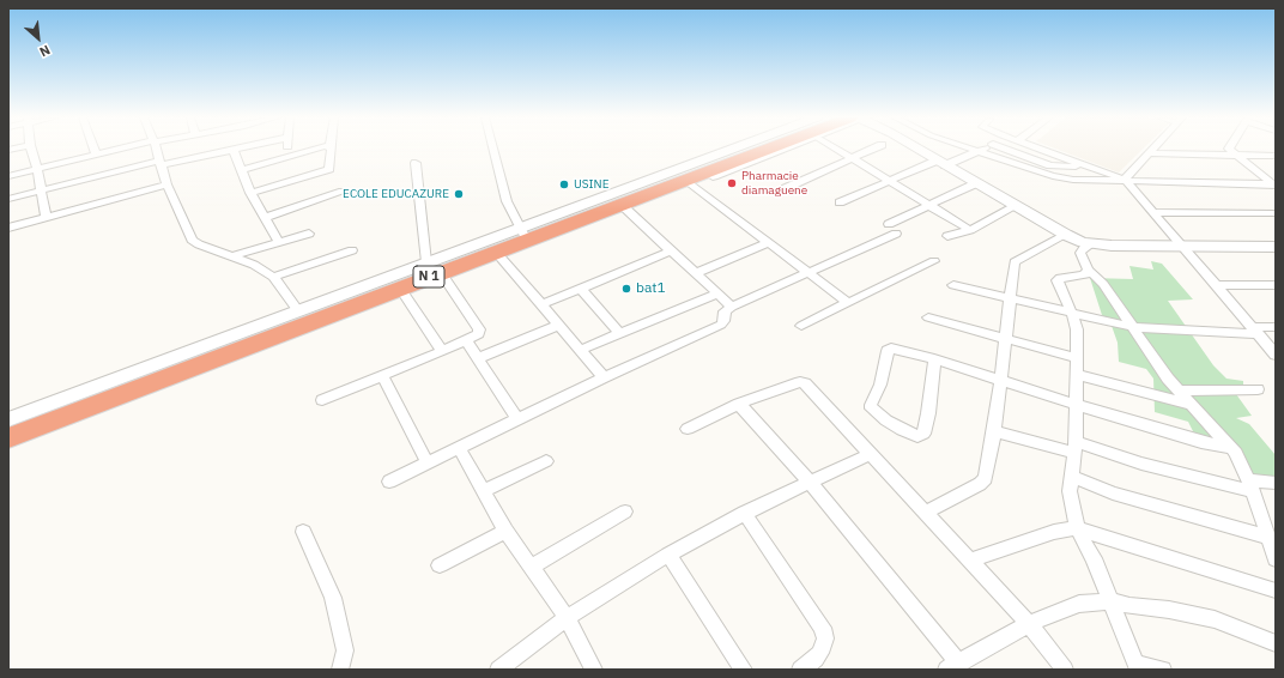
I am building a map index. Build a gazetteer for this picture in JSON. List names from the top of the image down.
{
  "streets": {
    "highway": ["N 1"]
  },
  "places": [
    "Pharmacie diamaguene",
    "USINE",
    "ECOLE EDUCAZURE",
    "bat1"
  ],
  "north": "bottom right"
}
